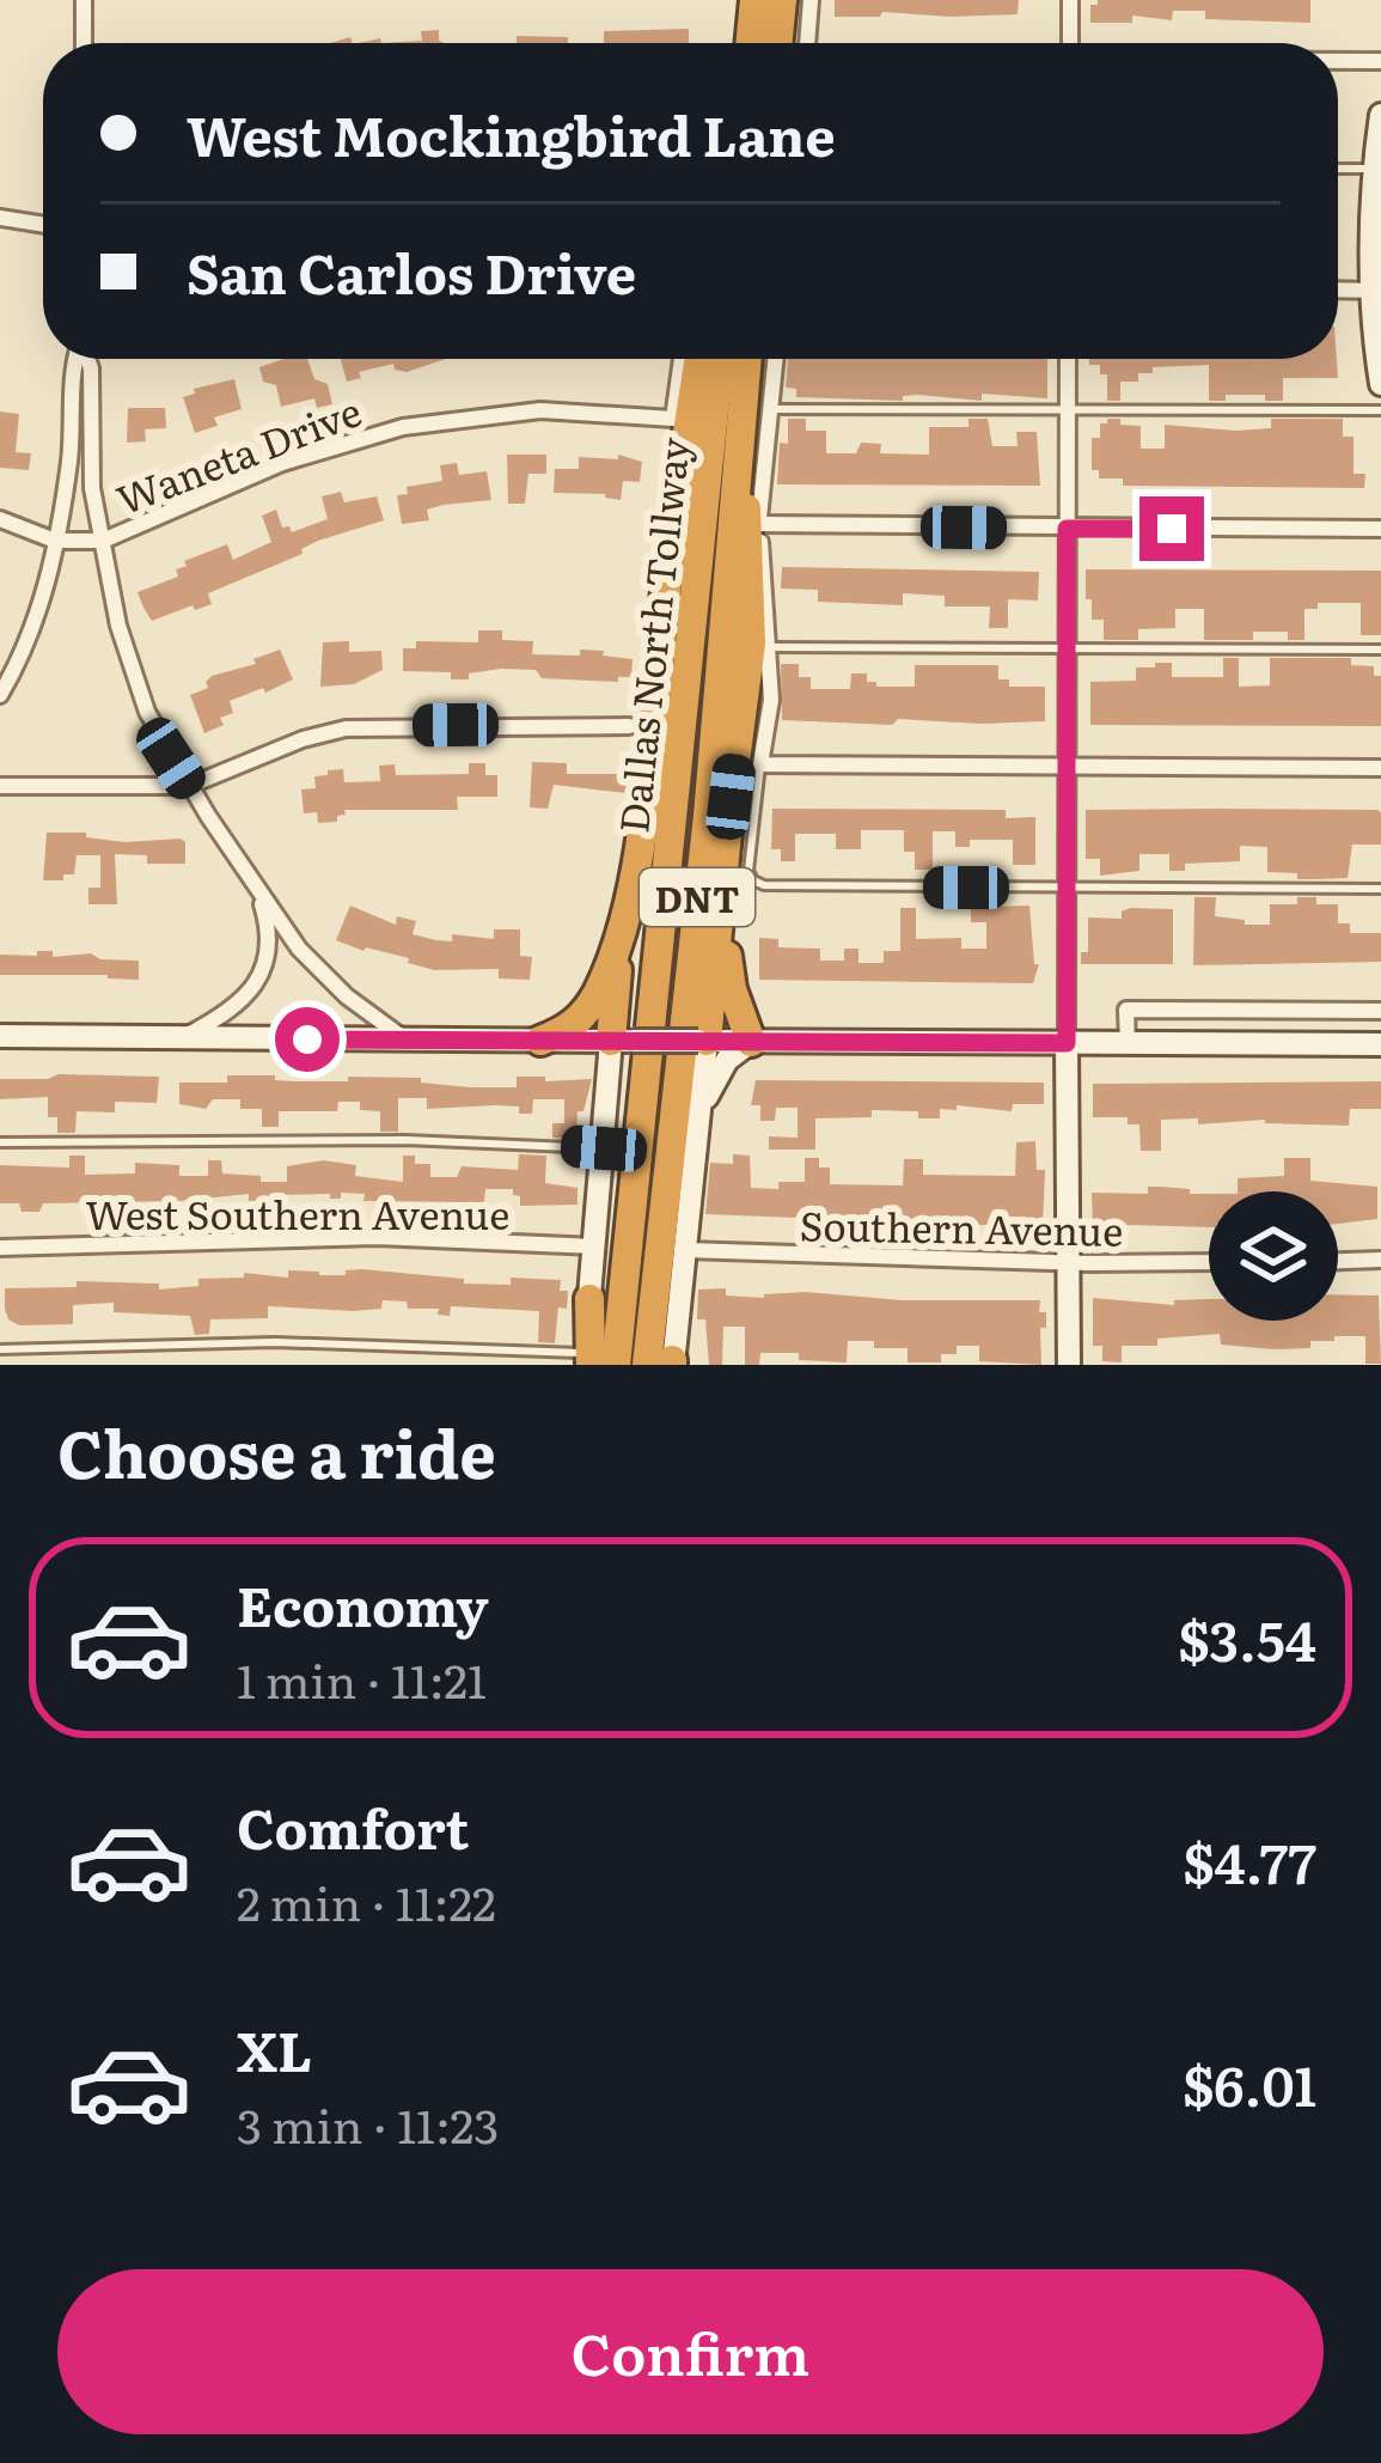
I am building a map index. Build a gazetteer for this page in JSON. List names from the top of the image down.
{
  "streets": {
    "highway": ["Dallas North Tollway", "DNT"],
    "street": ["Waneta Drive", "West Southern Avenue", "Southern Avenue"]
  },
  "page": {
    "banner": ["West Mockingbird Lane", "San Carlos Drive"],
    "heading": "Choose a ride",
    "list": [
      {
        "name": "Economy",
        "note": "1 min · 11:21",
        "value": "$3.54"
      },
      {
        "name": "Comfort",
        "note": "2 min · 11:22",
        "value": "$4.77"
      },
      {
        "name": "XL",
        "note": "3 min · 11:23",
        "value": "$6.01"
      }
    ],
    "buttons": "Confirm"
  }
}
